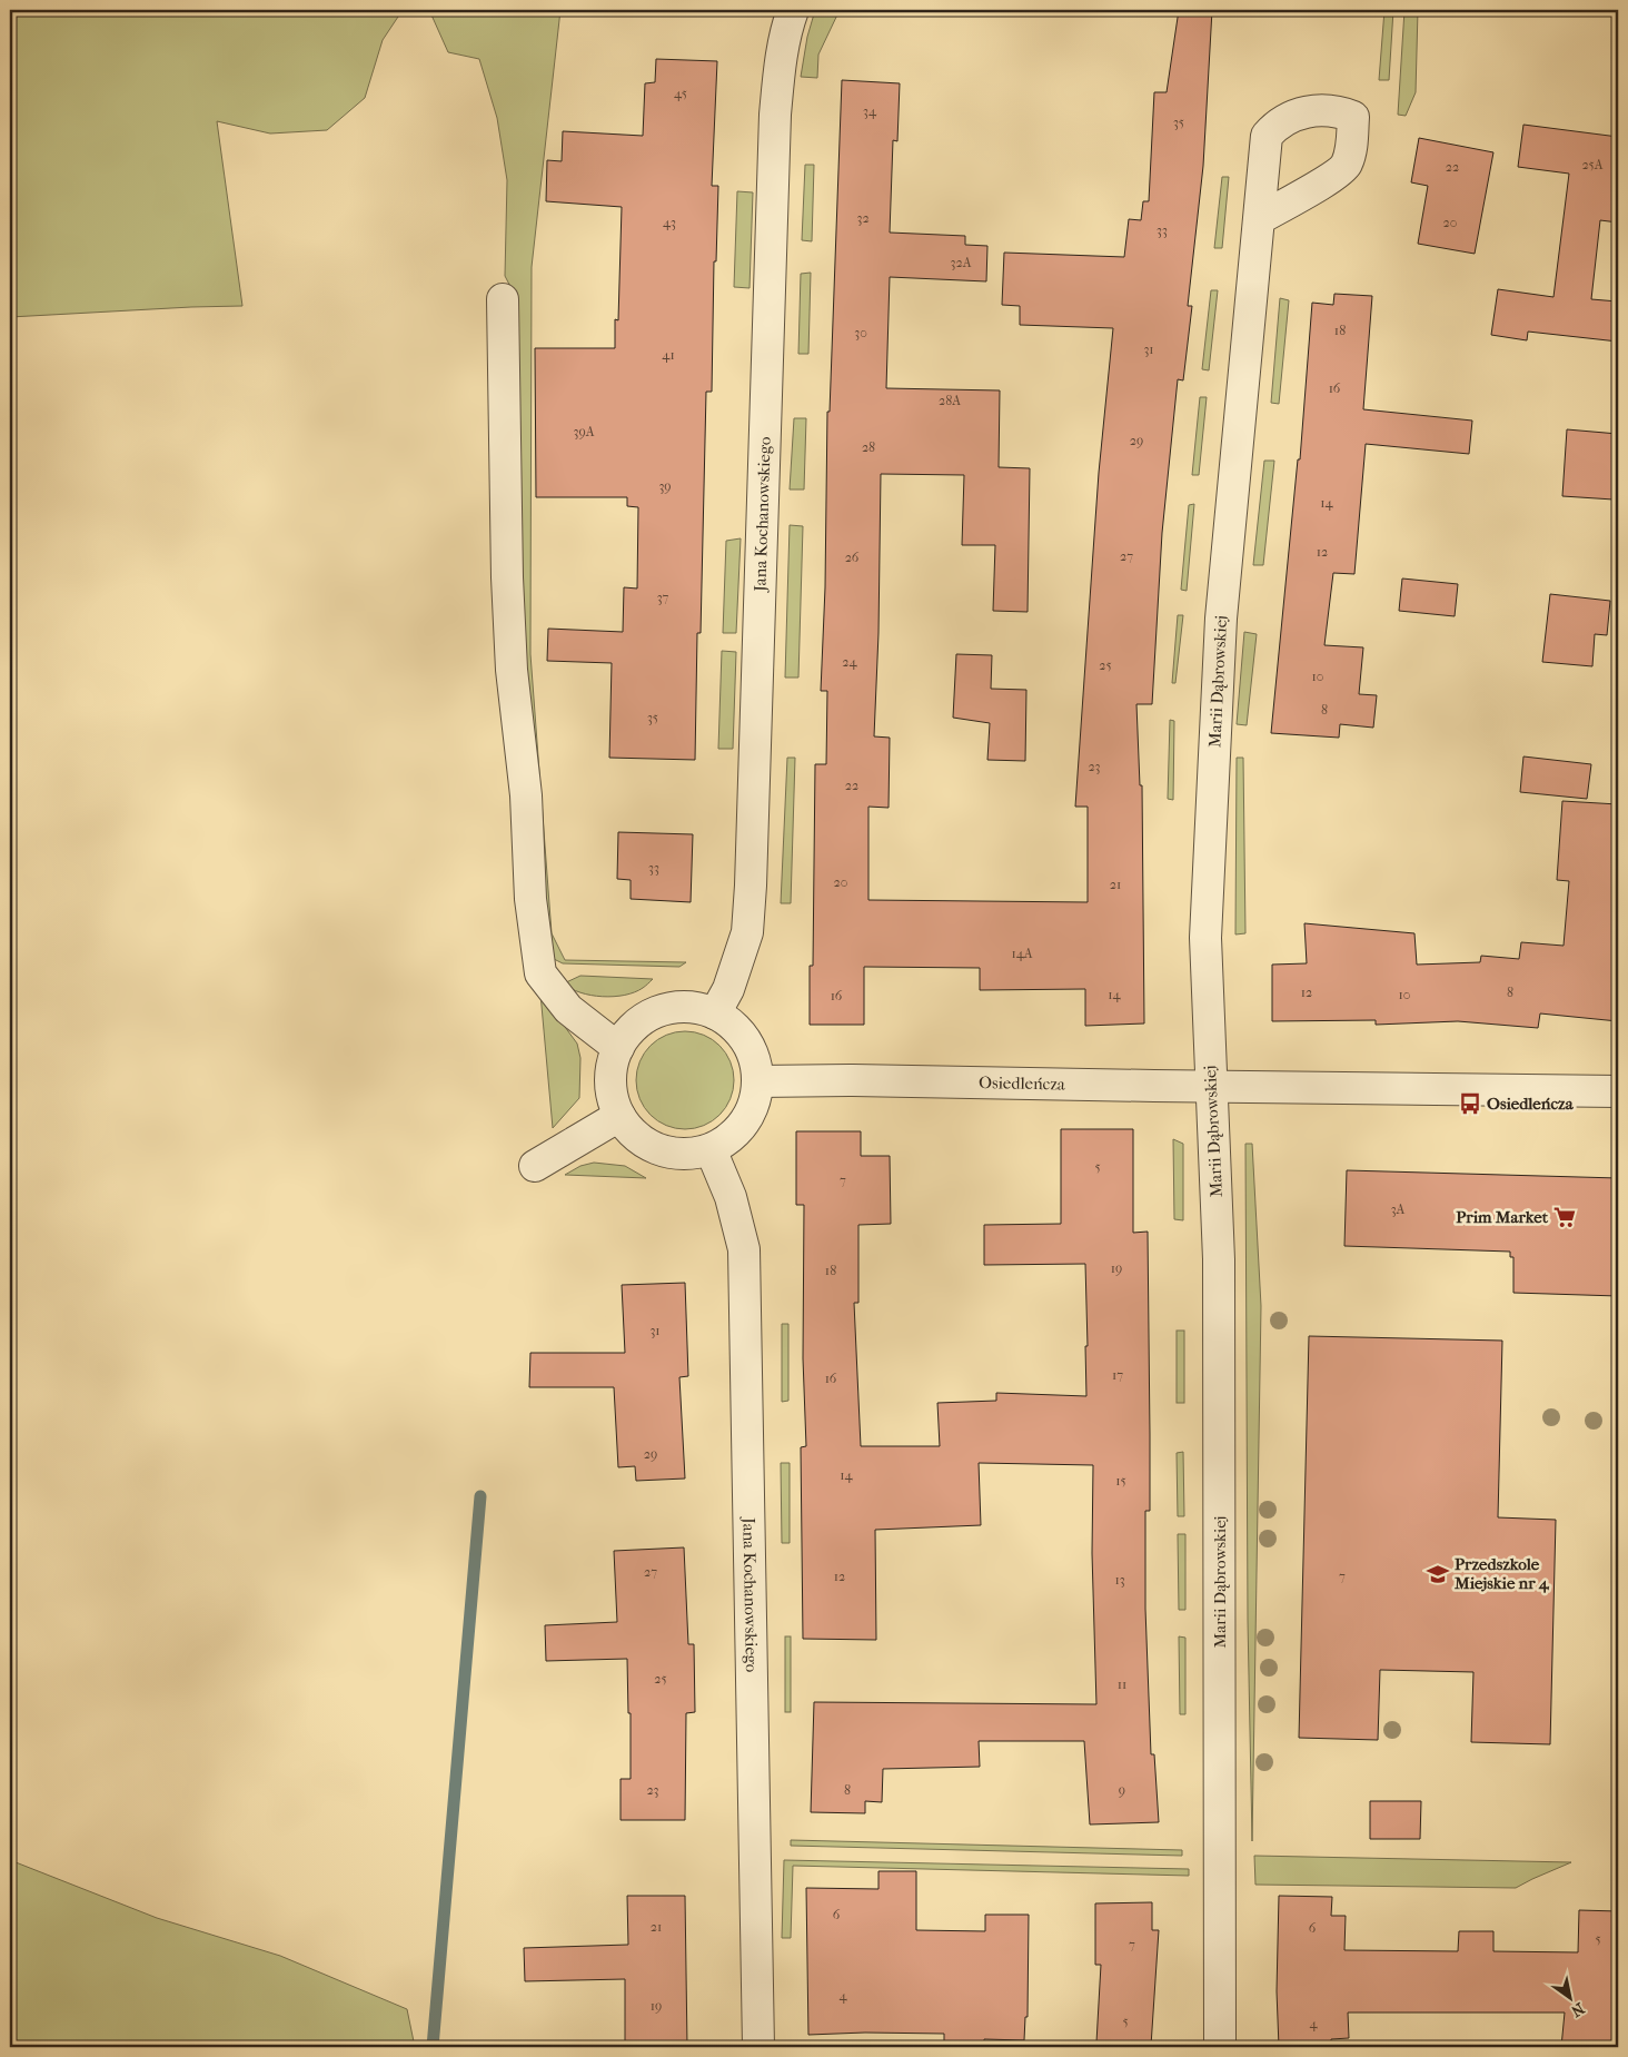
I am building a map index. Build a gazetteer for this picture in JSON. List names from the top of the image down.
{
  "streets": {
    "street": ["Jana Kochanowskiego", "Marii Dąbrowskiej", "Osiedleńcza"]
  },
  "crossings": [
    ["Jana Kochanowskiego", "Osiedleńcza"],
    ["Marii Dąbrowskiej", "Osiedleńcza"]
  ],
  "places": {
    "bus stop": ["Osiedleńcza"],
    "supermarket": ["Prim Market"],
    "school or university": ["Przedszkole Miejskie nr 4"]
  },
  "house_numbers": [
    "45",
    "34",
    "35",
    "25A",
    "22",
    "32",
    "43",
    "20",
    "33",
    "32A",
    "18",
    "30",
    "31",
    "41",
    "16",
    "28A",
    "39A",
    "29",
    "28",
    "39",
    "14",
    "12",
    "27",
    "26",
    "37",
    "24",
    "25",
    "10",
    "8",
    "35",
    "23",
    "22",
    "33",
    "20",
    "21",
    "14A",
    "12",
    "8",
    "14",
    "10",
    "16",
    "5",
    "7",
    "3A",
    "19",
    "18",
    "31",
    "17",
    "16",
    "29",
    "14",
    "15",
    "27",
    "12",
    "7",
    "13",
    "25",
    "11",
    "23",
    "8",
    "9",
    "6",
    "21",
    "6",
    "5",
    "7",
    "4",
    "19",
    "5",
    "4"
  ],
  "north": "bottom right"
}
